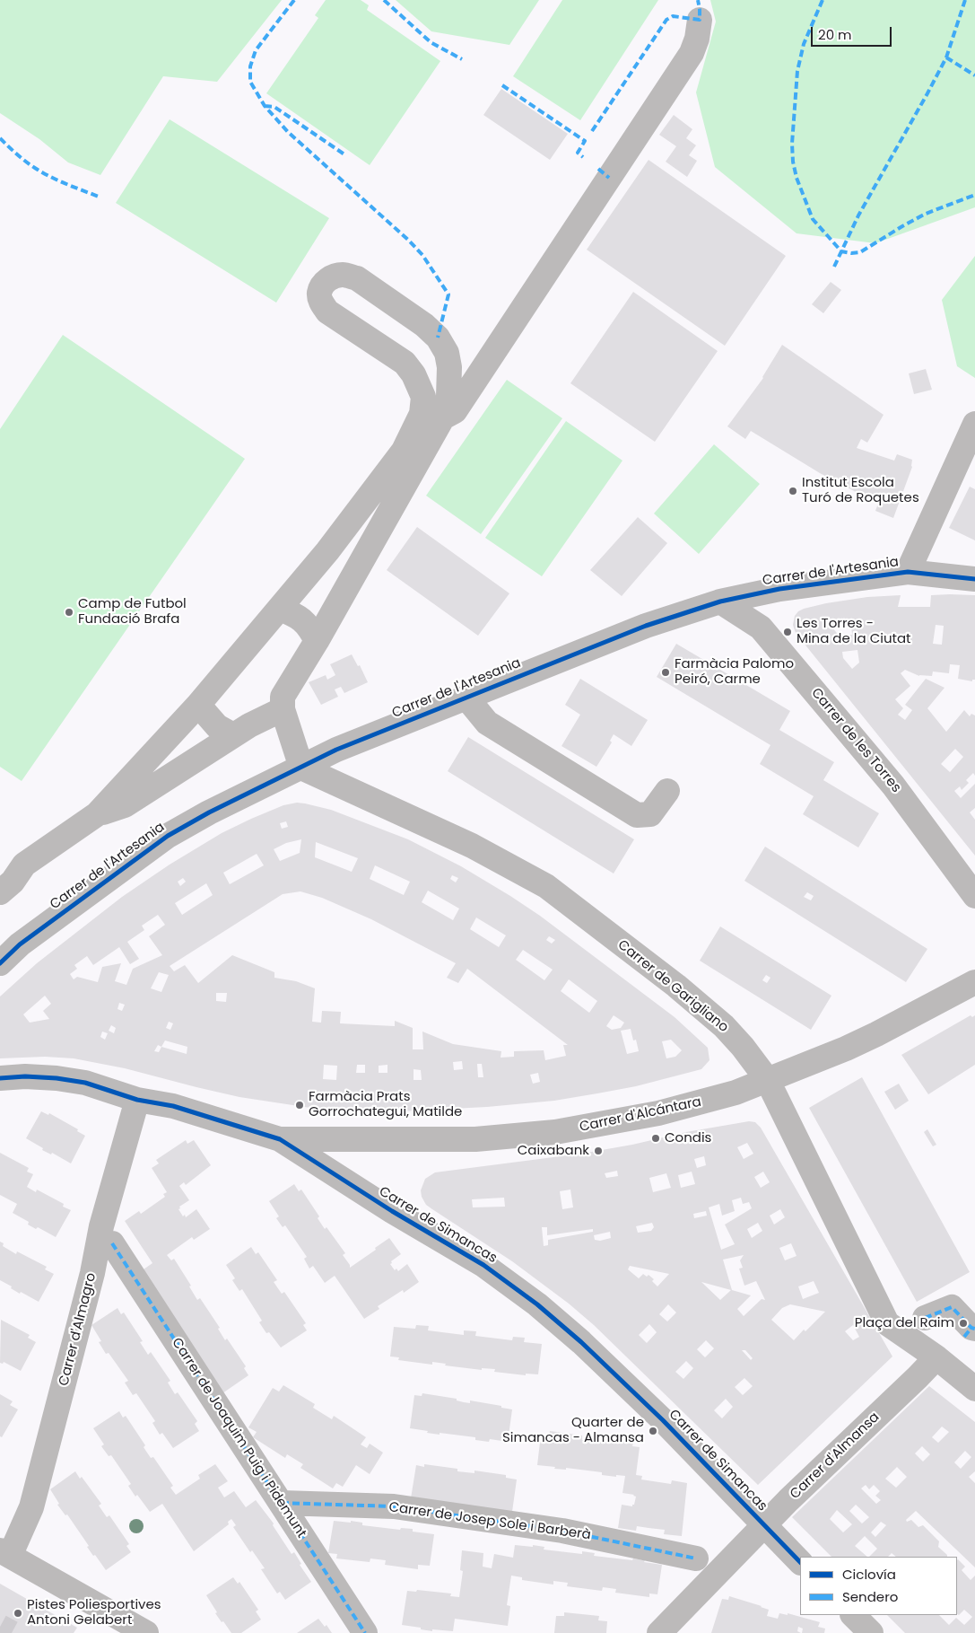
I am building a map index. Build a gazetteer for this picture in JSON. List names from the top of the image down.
{
  "streets": {
    "street": [
      "Carrer de l'Artesania",
      "Carrer de les Torres",
      "Carrer de Garigliano",
      "Carrer d'Alcántara",
      "Carrer de Simancas",
      "Carrer d'Almagro",
      "Carrer de Joaquim Puig i Pidemunt",
      "Carrer d'Almansa",
      "Carrer de Josep Sole i Barberà"
    ]
  },
  "crossings": [
    ["Carrer de l'Artesania", "Carrer de les Torres"],
    ["Carrer de l'Artesania", "Carrer de Garigliano"],
    ["Carrer de Garigliano", "Carrer d'Alcántara"],
    ["Carrer de Garigliano", "Carrer d'Almansa"],
    ["Carrer d'Alcántara", "Carrer de Simancas"],
    ["Carrer de Simancas", "Carrer d'Almagro"],
    ["Carrer de Simancas", "Carrer d'Almansa"],
    ["Carrer de Joaquim Puig i Pidemunt", "Carrer de Josep Sole i Barberà"]
  ],
  "places": [
    "Institut Escola Turó de Roquetes",
    "Camp de Futbol Fundació Brafa",
    "Les Torres - Mina de la Ciutat",
    "Farmàcia Palomo Peiró, Carme",
    "Farmàcia Prats Gorrochategui, Matilde",
    "Condis",
    "Caixabank",
    "Plaça del Raim",
    "Quarter de Simancas - Almansa",
    "Pistes Poliesportives Antoni Gelabert"
  ],
  "legend": ["Ciclovía", "Sendero"],
  "scale_bar": "20 m"
}
